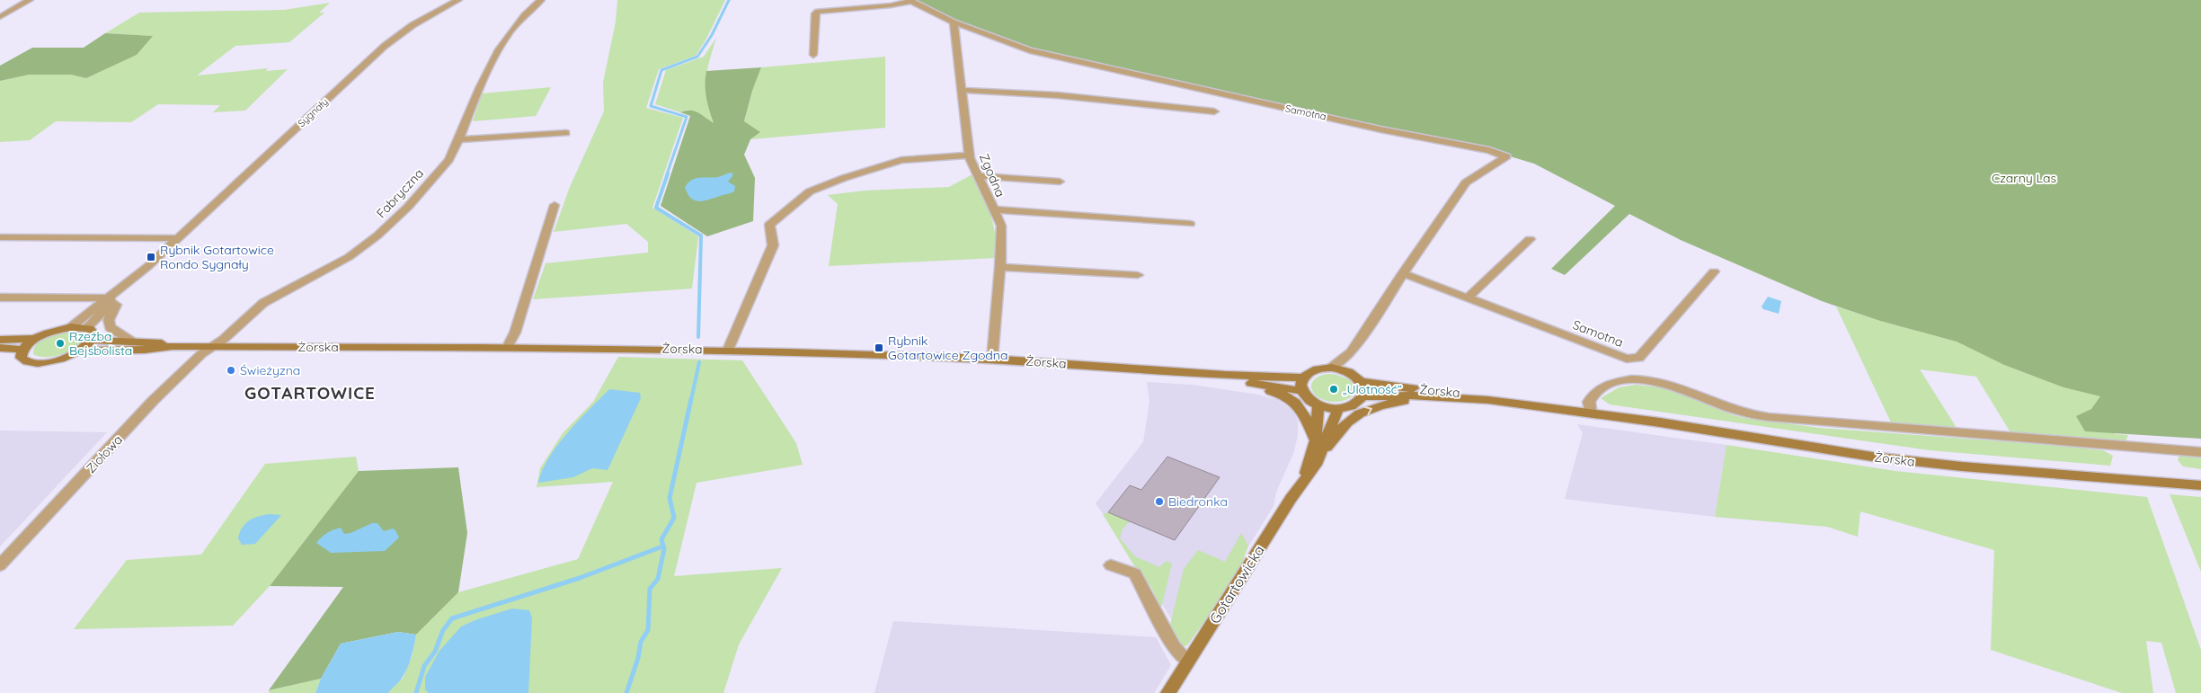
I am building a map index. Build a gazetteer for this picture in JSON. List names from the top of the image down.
{
  "streets": {
    "main road": ["Żorska", "Gotartowicka"],
    "street": [
      "Sygnały",
      "Samotna",
      "Zgodna",
      "Fabryczna",
      "Ziołowa"
    ]
  },
  "crossings": [
    ["Samotna", "Zgodna"],
    ["Samotna", "Żorska"],
    ["Samotna", "Gotartowicka"],
    ["Zgodna", "Żorska"],
    ["Fabryczna", "Żorska"],
    ["Fabryczna", "Ziołowa"],
    ["Żorska", "Ziołowa"],
    ["Żorska", "Gotartowicka"]
  ],
  "districts": ["GOTARTOWICE"],
  "parks": ["Czarny Las"],
  "places": {
    "transit": ["Rybnik Gotartowice Rondo Sygnały", "Rybnik Gotartowice Zgodna"],
    "other": [
      "Rzeźba Bejsbolista",
      "Świeżyzna",
      "„Ulotność”",
      "Biedronka"
    ]
  }
}
